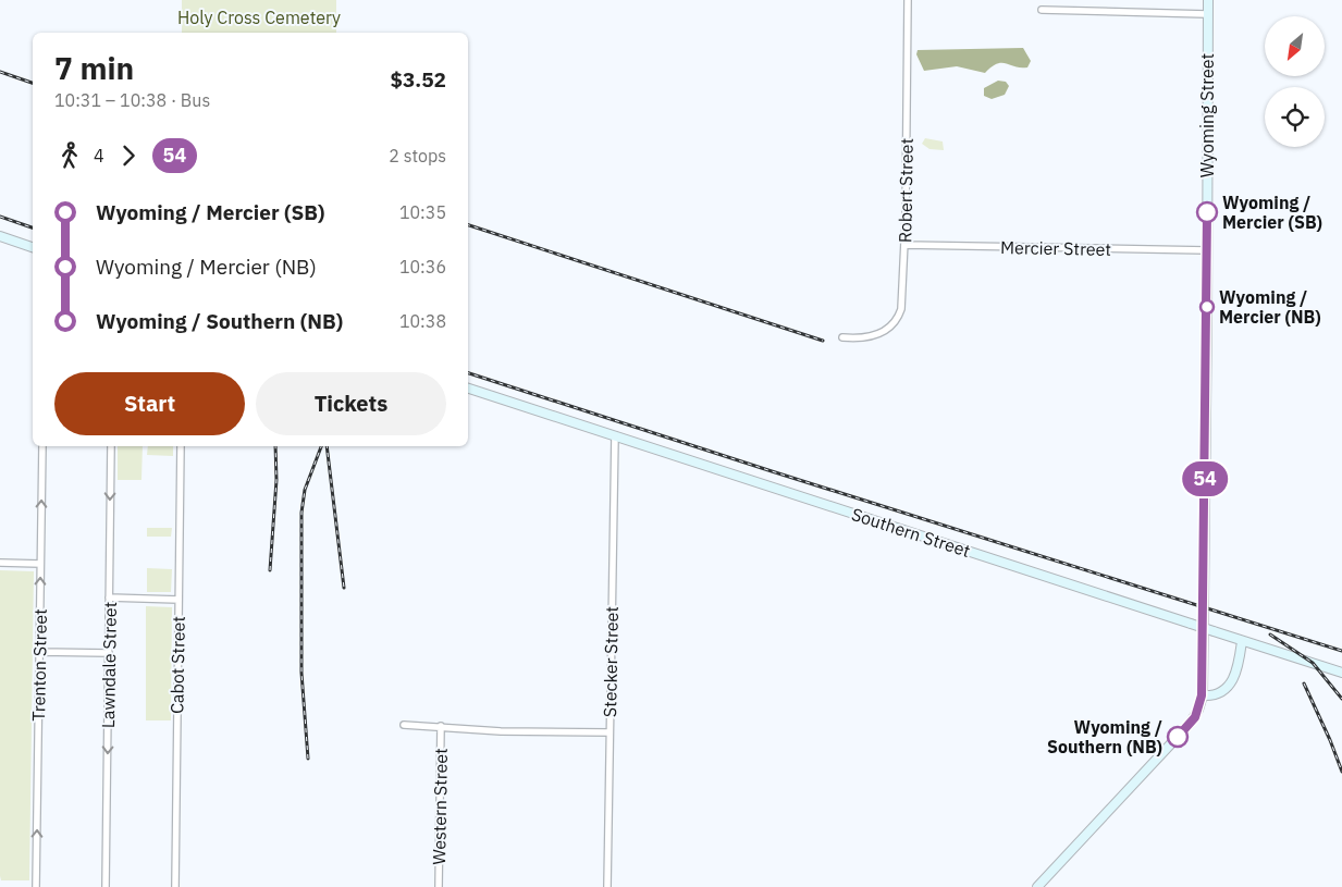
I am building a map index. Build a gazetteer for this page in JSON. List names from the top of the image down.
{
  "streets": {
    "main road": ["Wyoming Street", "Southern Street"],
    "street": [
      "Robert Street",
      "Mercier Street",
      "Stecker Street",
      "Trenton Street",
      "Lawndale Street",
      "Cabot Street",
      "Western Street"
    ]
  },
  "crossings": [
    ["Wyoming Street", "Mercier Street"],
    ["Robert Street", "Mercier Street"],
    ["Southern Street", "Stecker Street"]
  ],
  "one_way": ["Trenton Street", "Lawndale Street"],
  "parks": ["Holy Cross Cemetery"],
  "places": ["Wyoming / Mercier (SB)", "Wyoming / Mercier (NB)", "Wyoming / Southern (NB)"],
  "lines": ["bus line 54"],
  "north": "bottom left",
  "page": {
    "on_map": "54",
    "heading": ["7 min", "10:31 – 10:38 · Bus", "$3.52"],
    "legs": ["4", "54", "2 stops"],
    "list": [
      {
        "name": "Wyoming / Mercier (SB)",
        "value": "10:35"
      },
      {
        "name": "Wyoming / Mercier (NB)",
        "value": "10:36"
      },
      {
        "name": "Wyoming / Southern (NB)",
        "value": "10:38"
      }
    ],
    "buttons": ["Start", "Tickets"]
  }
}
